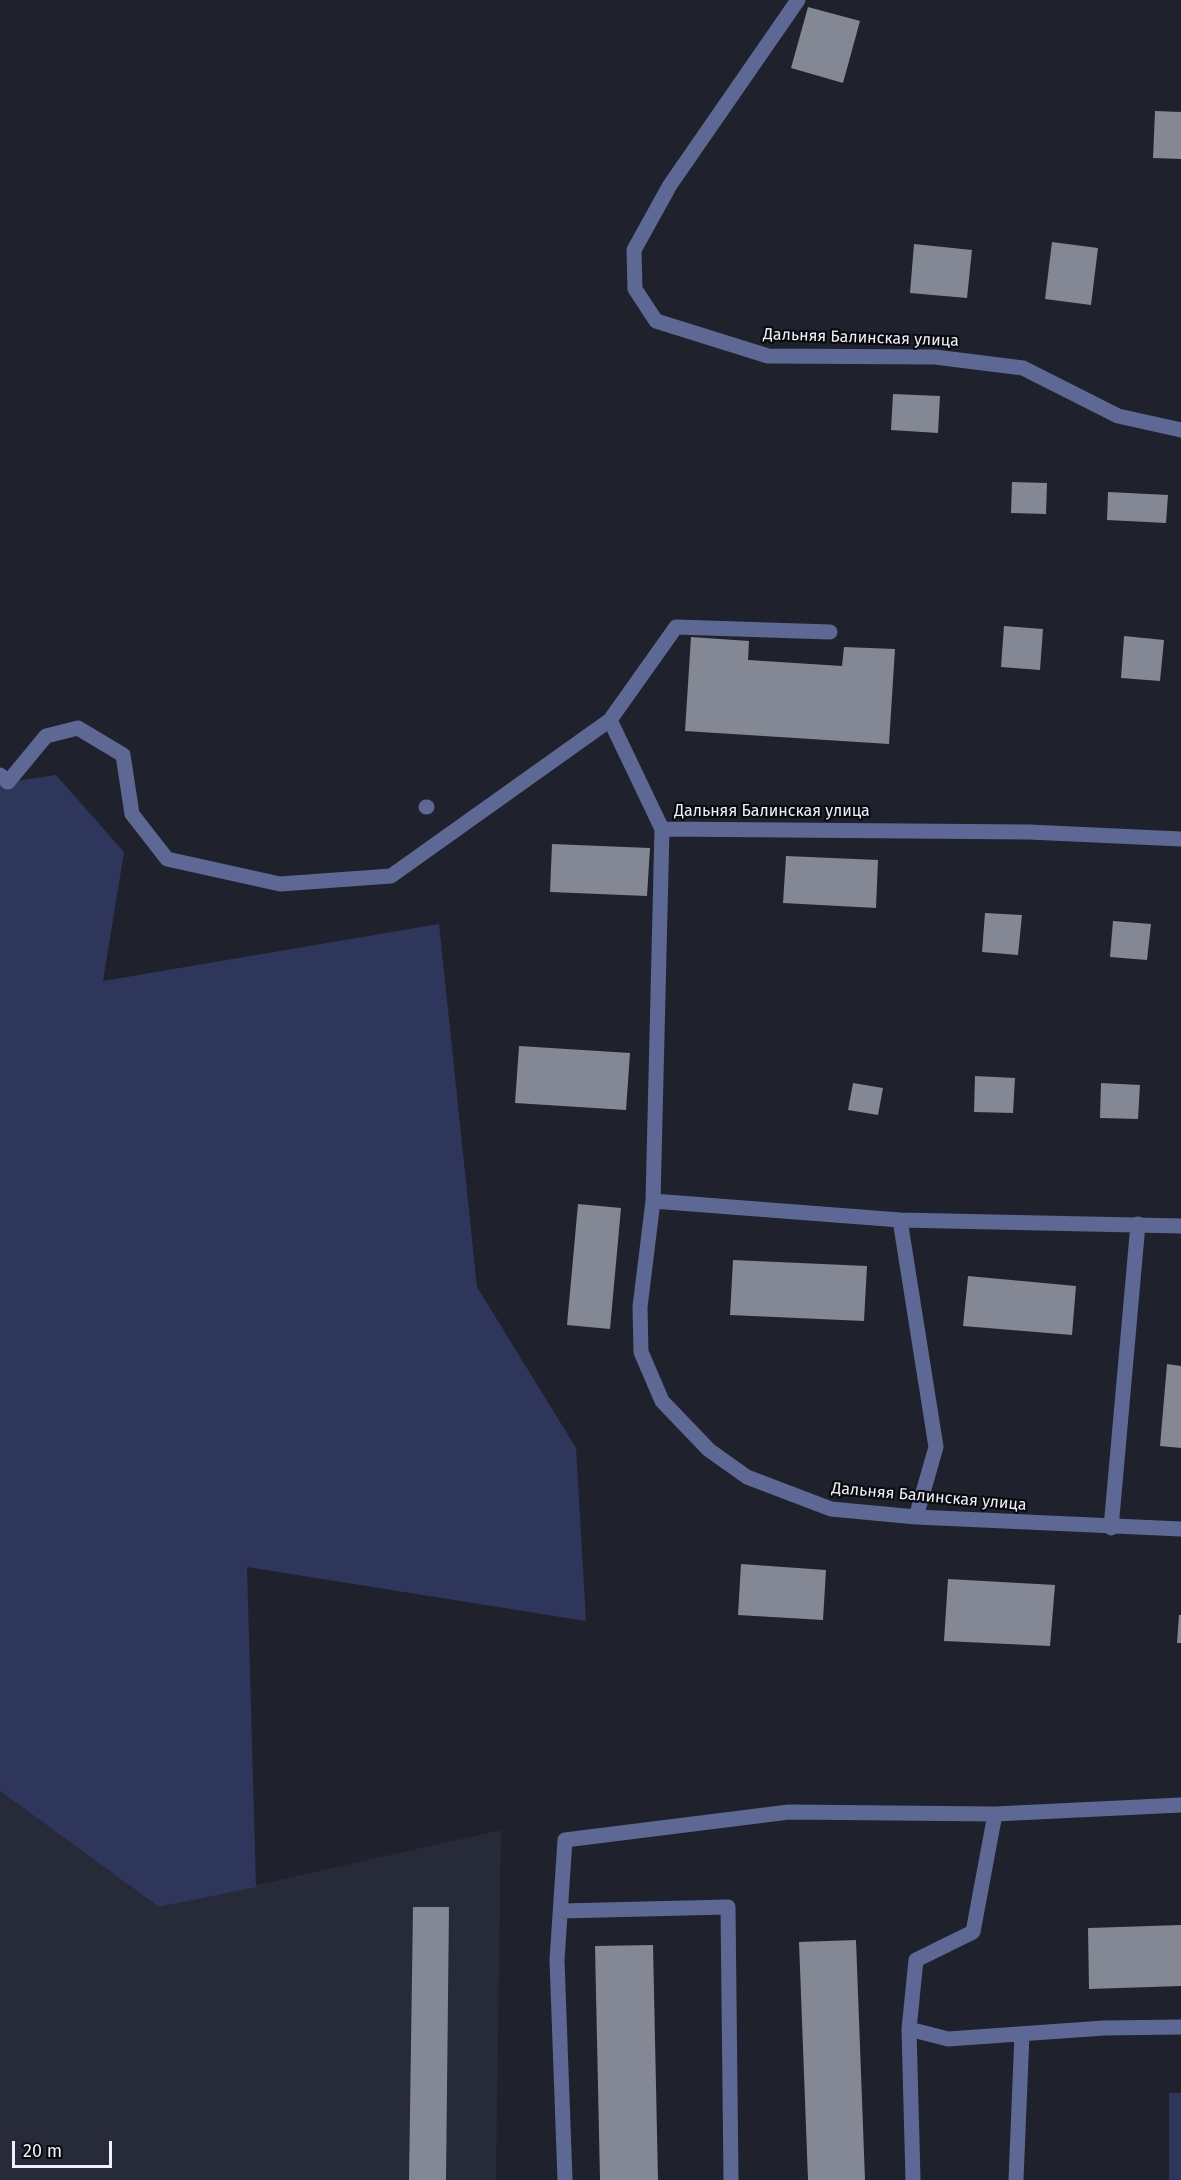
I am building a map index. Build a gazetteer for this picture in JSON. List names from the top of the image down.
{
  "streets": {
    "street": ["Дальняя Балинская улица"]
  },
  "scale_bar": "20 m"
}
